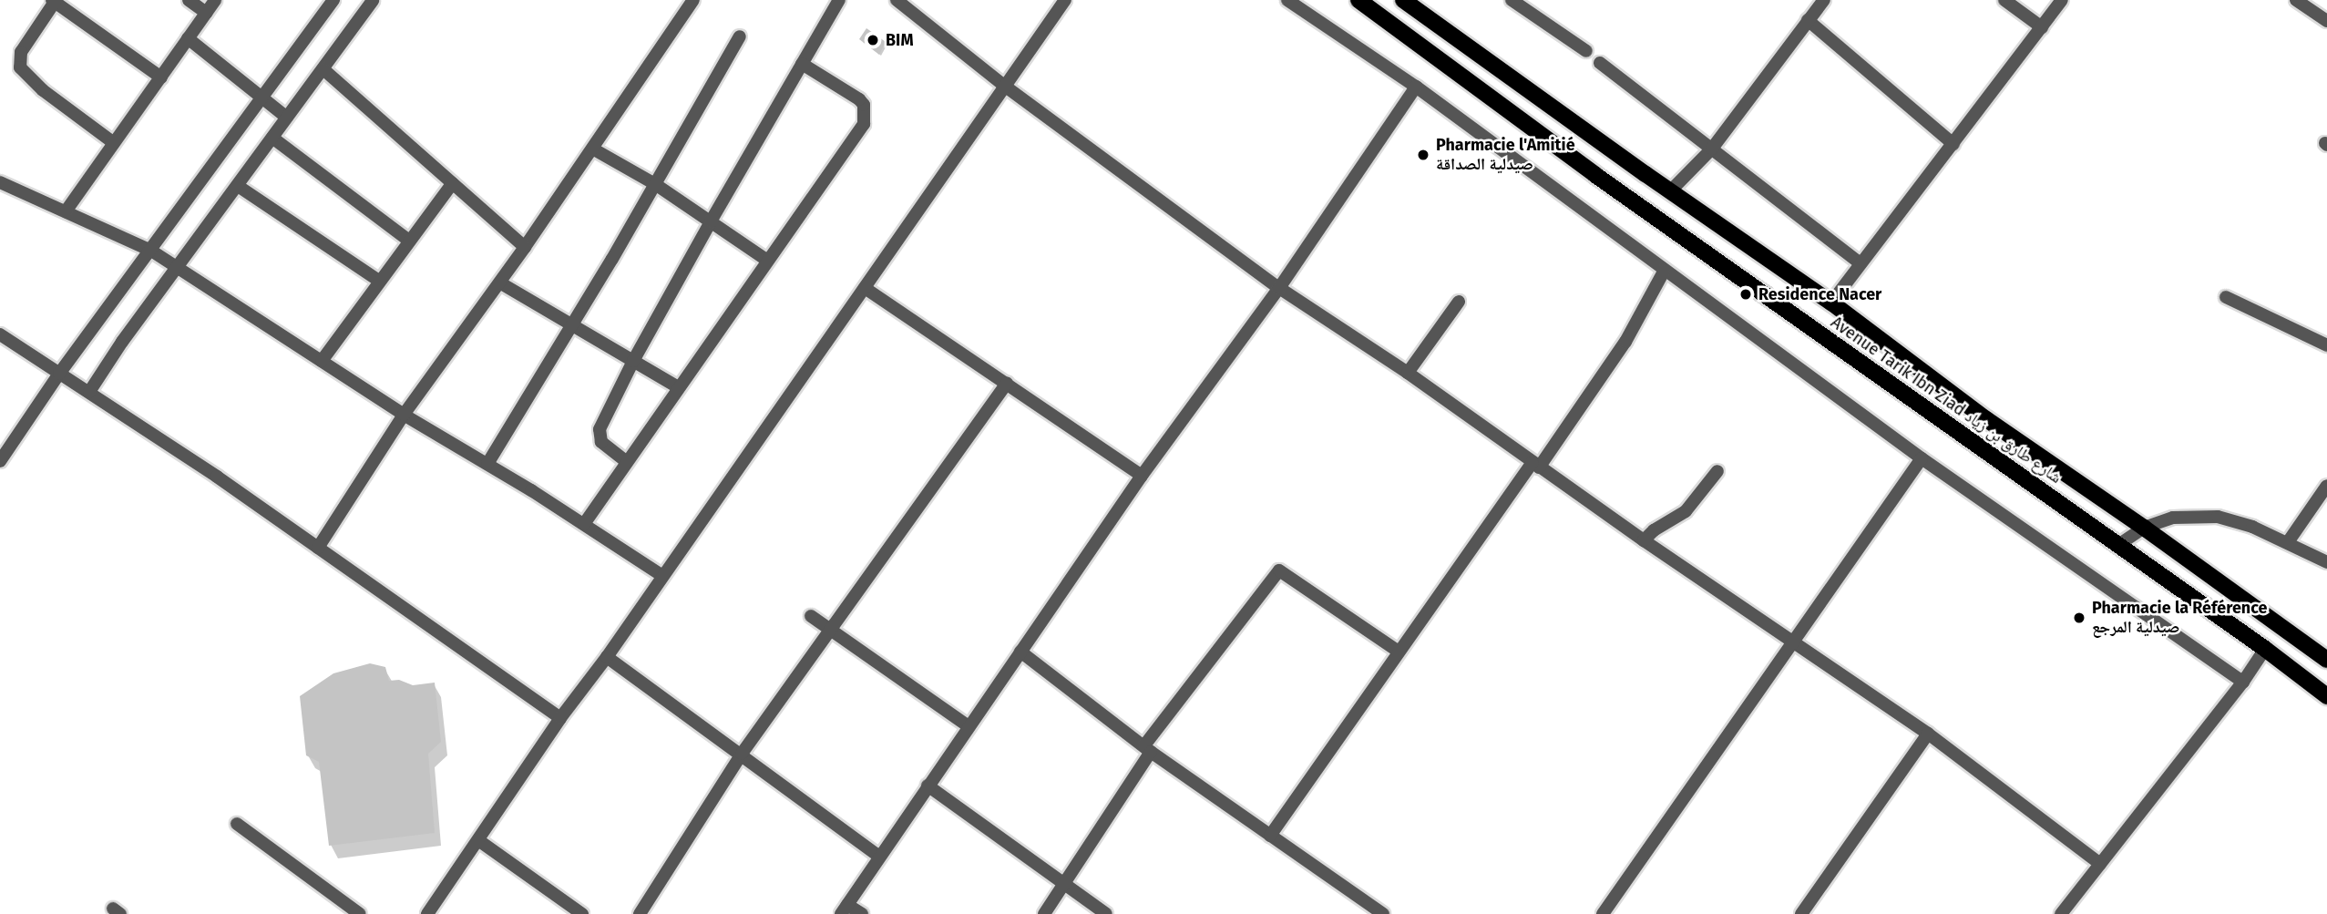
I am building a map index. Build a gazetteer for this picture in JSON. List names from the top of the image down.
{
  "streets": {
    "main road": ["Avenue Tarik Ibn Ziad شارع طارق بن زياد"]
  },
  "places": [
    "BIM",
    "Pharmacie l'Amitié صيدلية الصداقة",
    "Residence Nacer",
    "Pharmacie la Référence صيدلية المرجع"
  ]
}
